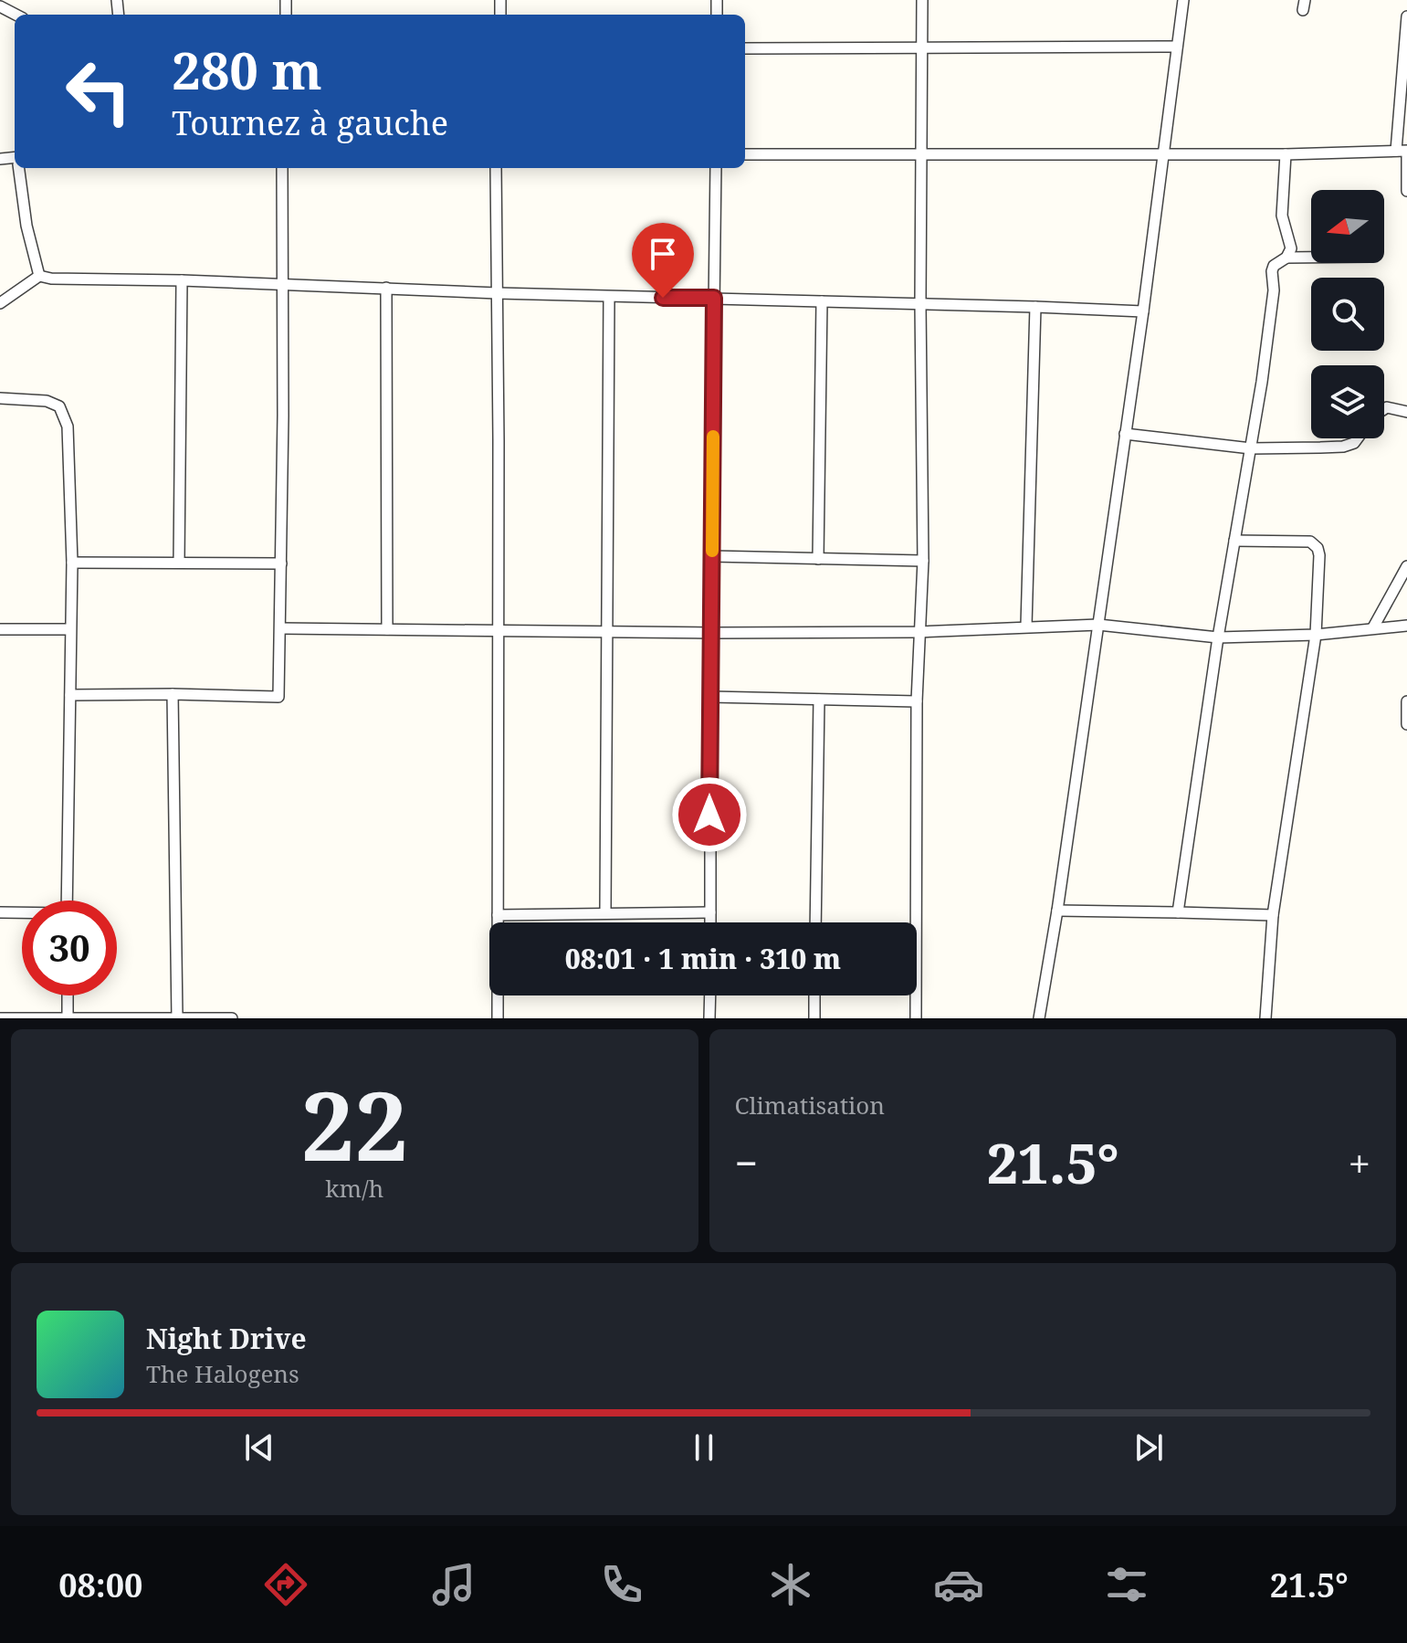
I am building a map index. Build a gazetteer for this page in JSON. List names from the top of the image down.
{
  "north": "left",
  "page": {
    "turn": ["280 m", "Tournez à gauche"],
    "limit": "30",
    "trip": "08:01 · 1 min · 310 m",
    "tile": [
      ["22", "km/h"],
      "Climatisation"
    ],
    "heat": ["−", "21.5°", "+"],
    "song": ["Night Drive", "The Halogens"],
    "tabs": ["08:00", "21.5°"]
  }
}
